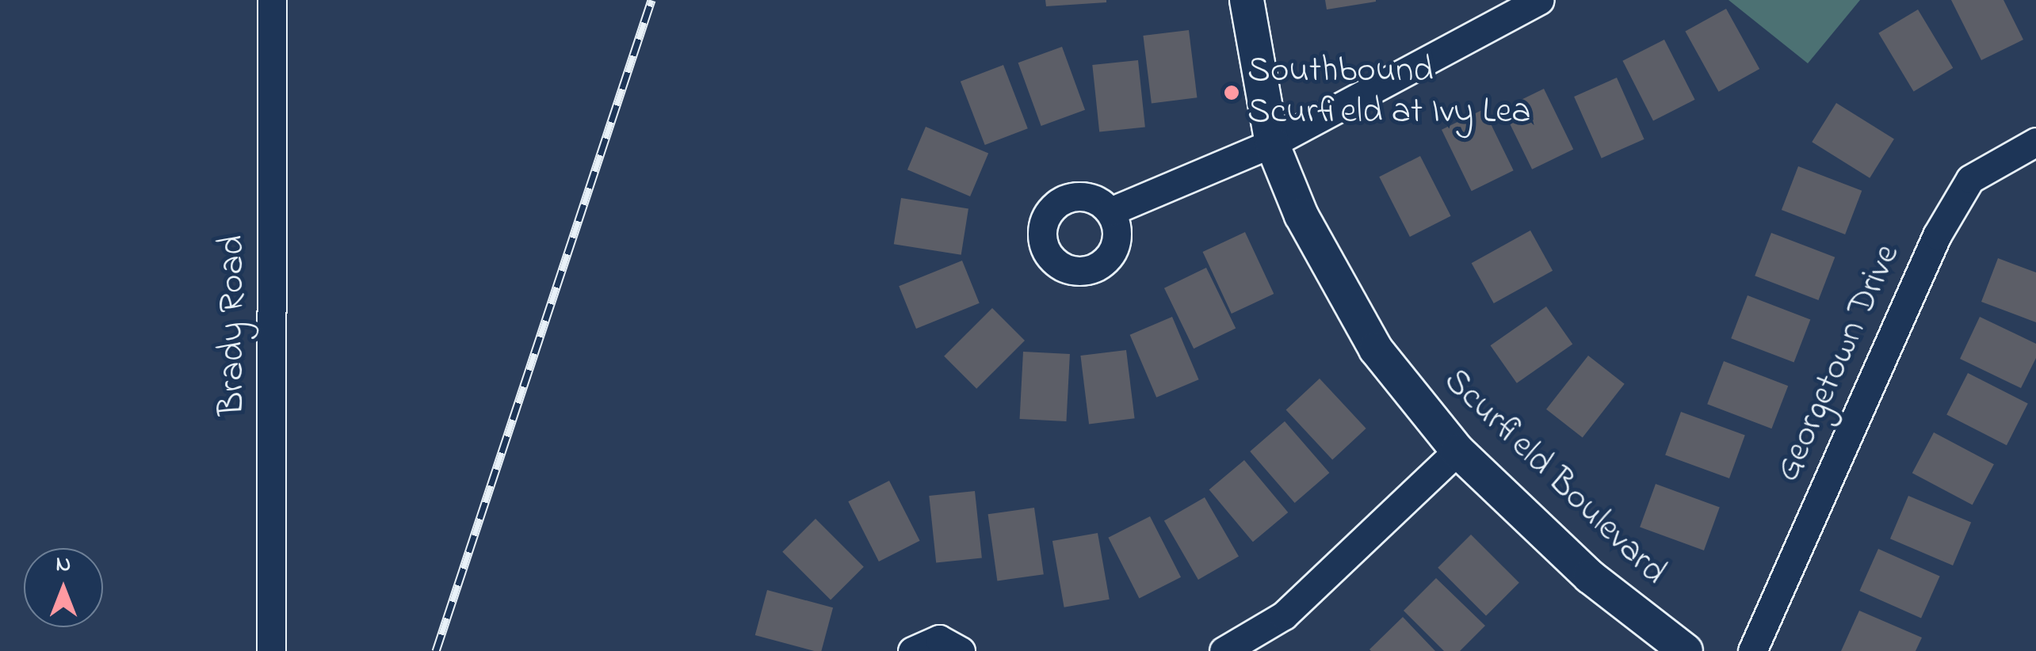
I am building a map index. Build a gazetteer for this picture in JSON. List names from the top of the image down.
{
  "streets": {
    "street": ["Brady Road", "Georgetown Drive", "Scurfield Boulevard"]
  },
  "places": ["Southbound Scurfield at Ivy Lea"],
  "north": "top"
}
